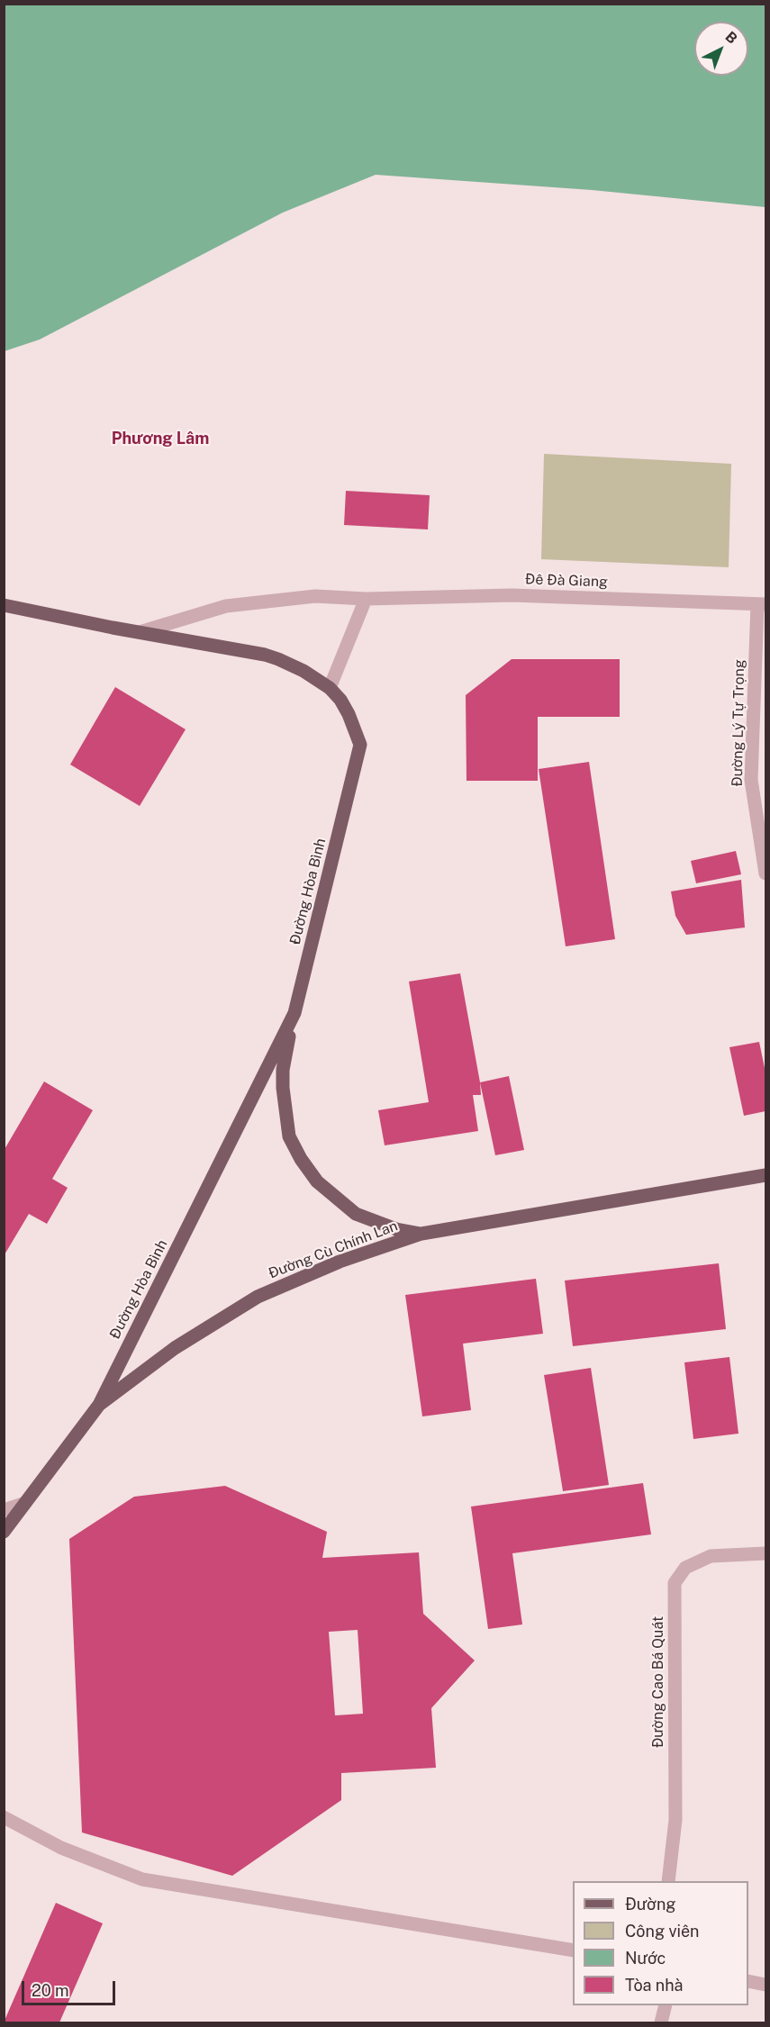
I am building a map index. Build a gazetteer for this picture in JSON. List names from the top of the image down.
{
  "streets": {
    "main road": ["Đường Hòa Bình", "Đường Cù Chính Lan"],
    "street": ["Đê Đà Giang", "Đường Lý Tự Trọng", "Đường Cao Bá Quát"]
  },
  "crossings": [
    ["Đê Đà Giang", "Đường Lý Tự Trọng"],
    ["Đê Đà Giang", "Đường Hòa Bình"],
    ["Đường Hòa Bình", "Đường Cù Chính Lan"]
  ],
  "districts": ["Phương Lâm"],
  "legend": [
    "Đường",
    "Công viên",
    "Nước",
    "Tòa nhà"
  ],
  "scale_bar": "20 m",
  "north": "top right"
}
